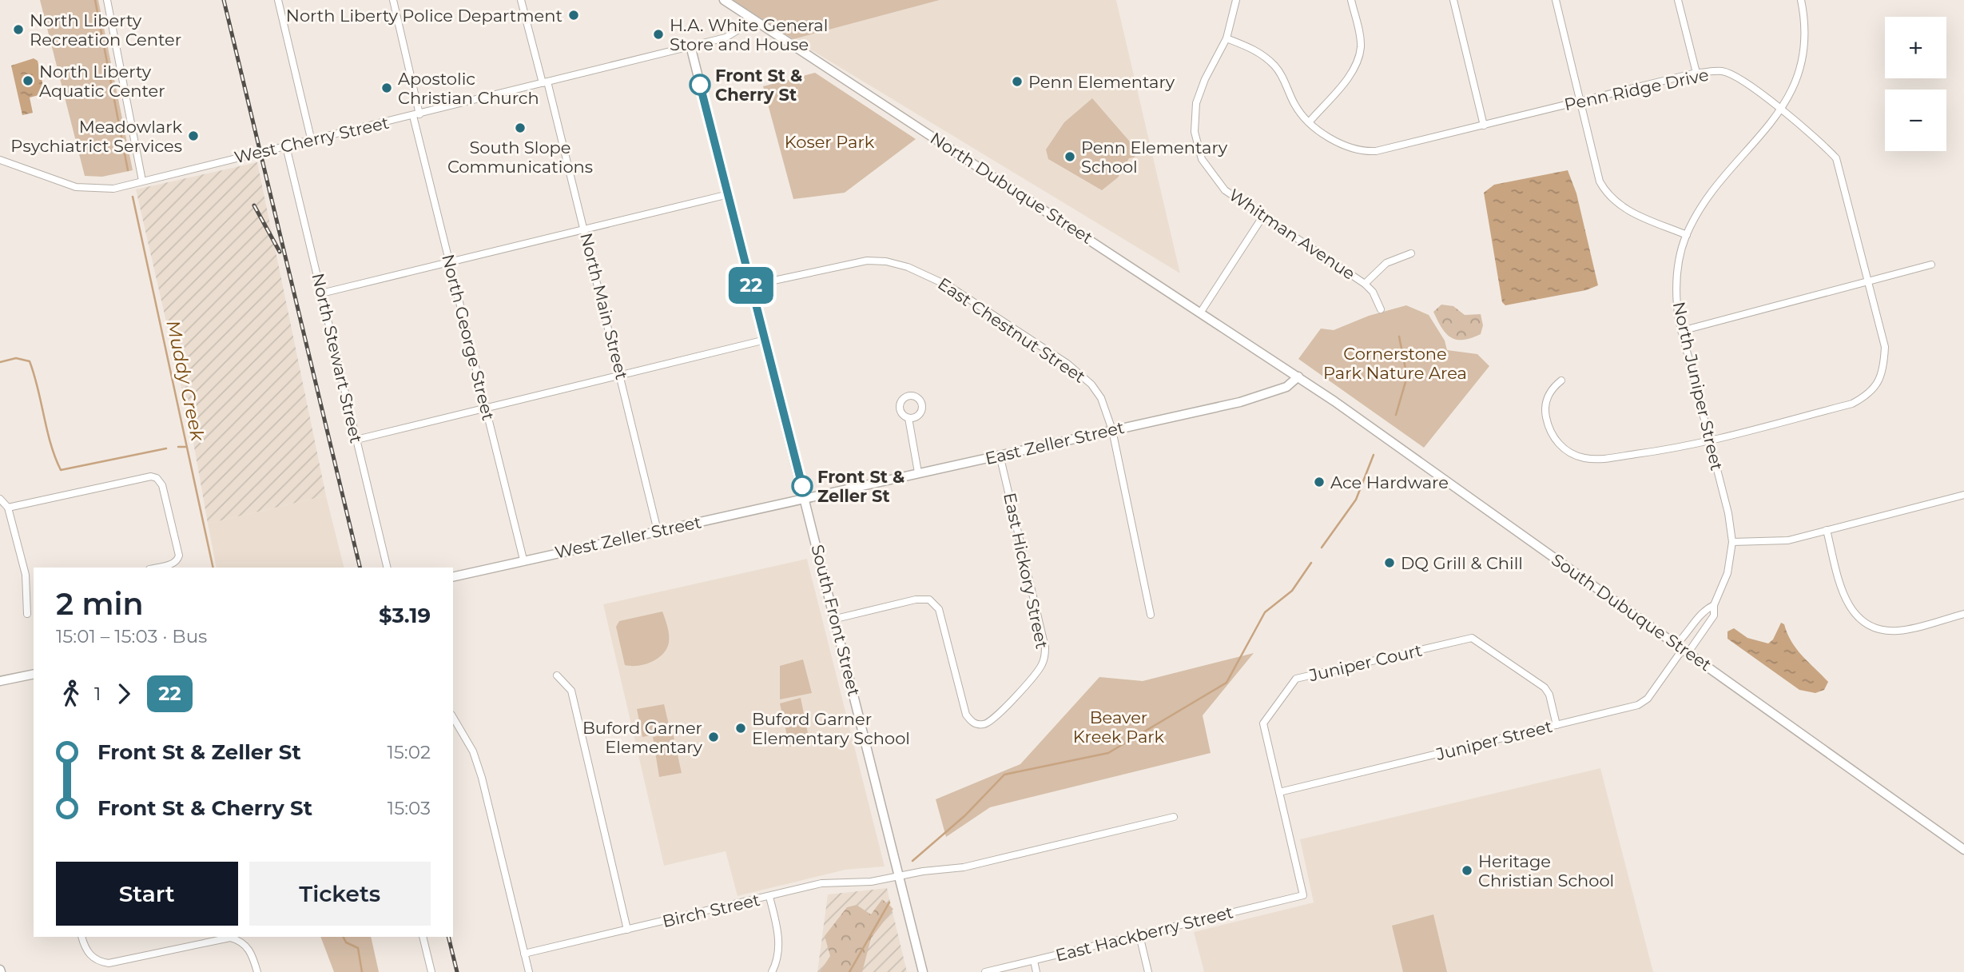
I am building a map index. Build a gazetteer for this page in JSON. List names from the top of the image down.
{
  "streets": {
    "street": [
      "Penn Ridge Drive",
      "West Cherry Street",
      "North Dubuque Street",
      "Whitman Avenue",
      "North Main Street",
      "East Chestnut Street",
      "North George Street",
      "North Stewart Street",
      "North Juniper Street",
      "East Zeller Street",
      "West Zeller Street",
      "East Hickory Street",
      "South Dubuque Street",
      "South Front Street",
      "Juniper Court",
      "Juniper Street",
      "Birch Street",
      "East Hackberry Street"
    ]
  },
  "crossings": [
    ["Penn Ridge Drive", "Whitman Avenue"],
    ["Penn Ridge Drive", "North Juniper Street"],
    ["West Cherry Street", "North Dubuque Street"],
    ["West Cherry Street", "North Main Street"],
    ["West Cherry Street", "North George Street"],
    ["West Cherry Street", "North Stewart Street"],
    ["West Cherry Street", "South Front Street"],
    ["North Dubuque Street", "East Zeller Street"],
    ["North Dubuque Street", "South Dubuque Street"],
    ["North Main Street", "West Zeller Street"],
    ["East Chestnut Street", "East Zeller Street"],
    ["East Chestnut Street", "South Front Street"],
    ["North George Street", "West Zeller Street"],
    ["North Juniper Street", "South Dubuque Street"],
    ["North Juniper Street", "Juniper Street"],
    ["East Zeller Street", "West Zeller Street"],
    ["East Zeller Street", "East Hickory Street"],
    ["East Zeller Street", "South Dubuque Street"],
    ["East Zeller Street", "South Front Street"],
    ["West Zeller Street", "South Front Street"],
    ["East Hickory Street", "South Front Street"],
    ["South Dubuque Street", "Juniper Street"],
    ["South Front Street", "Birch Street"],
    ["Juniper Court", "Juniper Street"],
    ["Juniper Court", "East Hackberry Street"]
  ],
  "water": ["Muddy Creek"],
  "parks": ["Koser Park", "Cornerstone Park Nature Area", "Beaver Kreek Park"],
  "places": [
    "North Liberty Police Department",
    "North Liberty Recreation Center",
    "H.A. White General Store and House",
    "North Liberty Aquatic Center",
    "Penn Elementary",
    "Front St & Cherry St",
    "Apostolic Christian Church",
    "South Slope Communications",
    "Meadowlark Psychiatrict Services",
    "Penn Elementary School",
    "Ace Hardware",
    "Front St & Zeller St",
    "DQ Grill & Chill",
    "Buford Garner Elementary School",
    "Buford Garner Elementary",
    "Heritage Christian School"
  ],
  "lines": ["bus line 22"],
  "page": {
    "on_map": "22",
    "map_buttons": ["+", "−"],
    "heading": ["2 min", "15:01 – 15:03 · Bus", "$3.19"],
    "legs": ["1", "22"],
    "list": [
      {
        "name": "Front St & Zeller St",
        "value": "15:02"
      },
      {
        "name": "Front St & Cherry St",
        "value": "15:03"
      }
    ],
    "buttons": ["Start", "Tickets"]
  }
}
